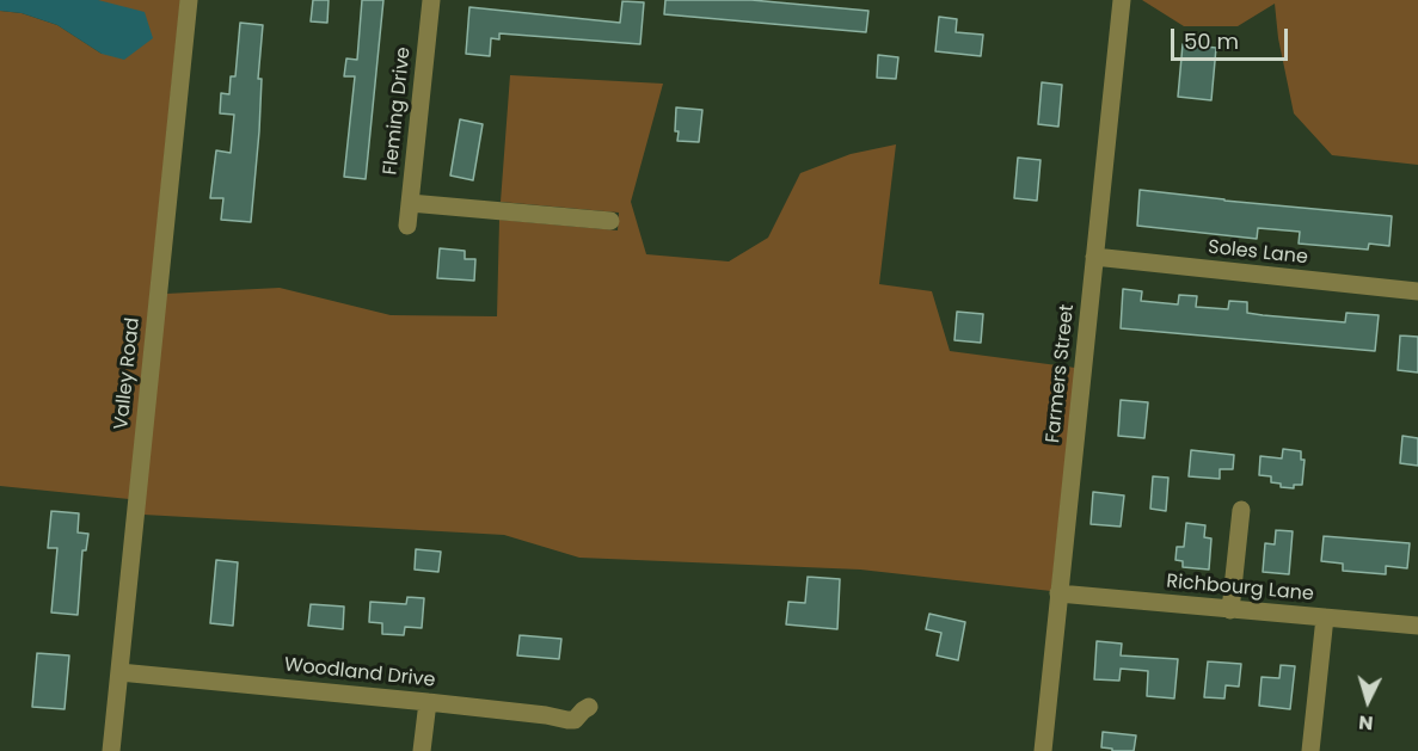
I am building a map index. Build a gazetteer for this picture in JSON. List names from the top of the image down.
{
  "streets": {
    "street": [
      "Fleming Drive",
      "Soles Lane",
      "Valley Road",
      "Farmers Street",
      "Richbourg Lane",
      "Woodland Drive"
    ]
  },
  "crossings": [
    ["Soles Lane", "Farmers Street"],
    ["Valley Road", "Woodland Drive"],
    ["Farmers Street", "Richbourg Lane"]
  ],
  "scale_bar": "50 m",
  "north": "bottom"
}
